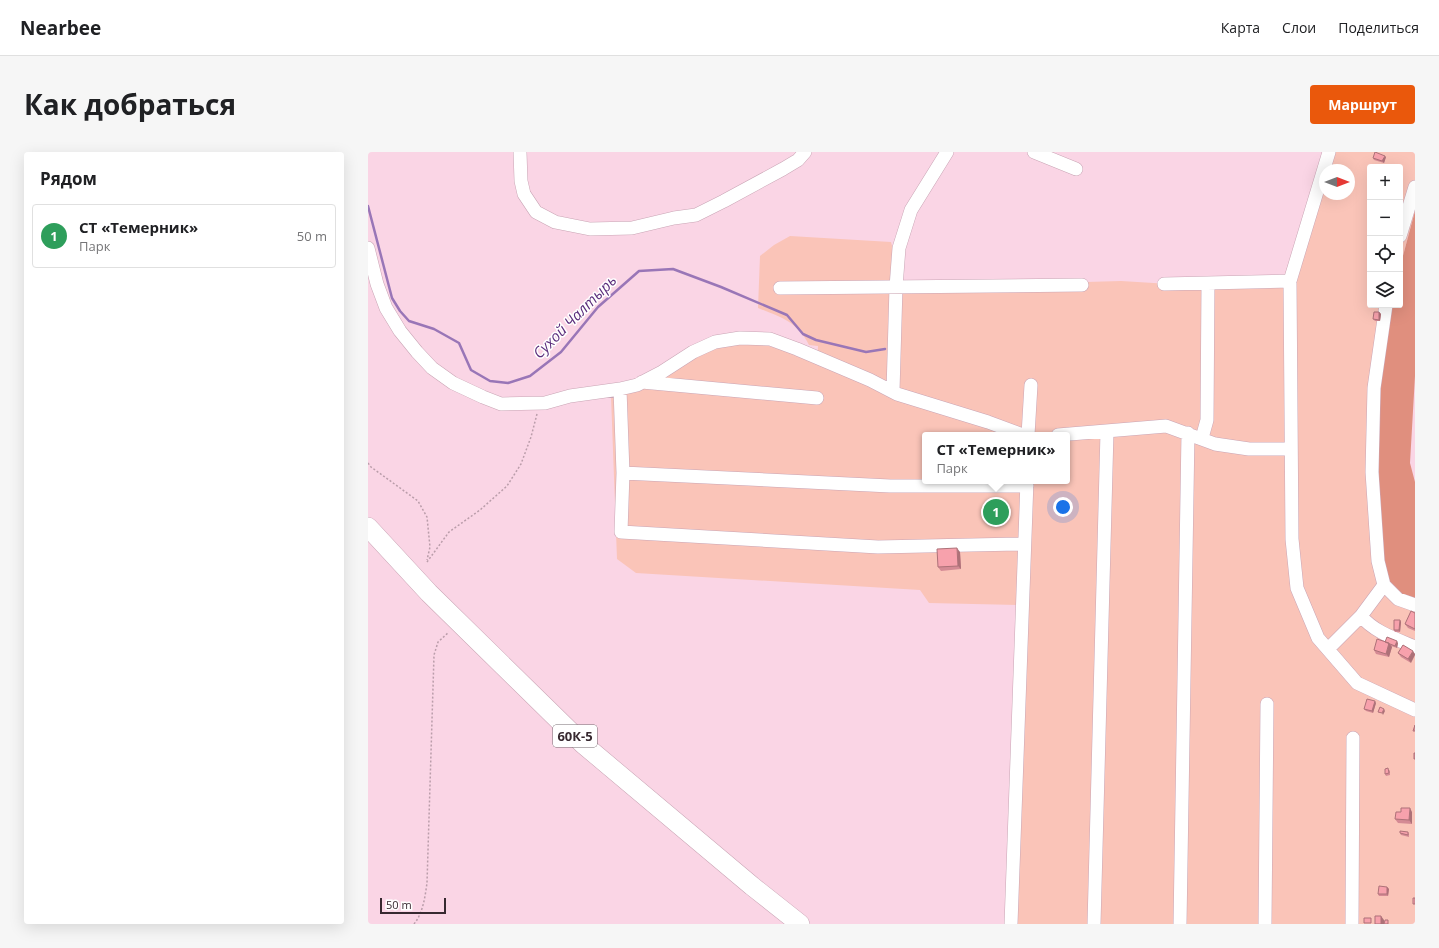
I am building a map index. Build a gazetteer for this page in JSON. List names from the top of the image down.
{
  "streets": {
    "highway": ["60К-5"]
  },
  "water": ["Сухой Чалтырь"],
  "scale_bar": "50 m",
  "north": "right",
  "page": {
    "header": "Nearbee",
    "nav": ["Карта", "Слои", "Поделиться"],
    "title": "Как добраться",
    "buttons": "Маршрут",
    "heading": "Рядом",
    "map_buttons": ["+", "−"],
    "list": [
      {
        "mark": "1",
        "name": "СТ «Темерник»",
        "note": "Парк",
        "value": "50 m"
      }
    ],
    "popup": ["СТ «Темерник»", "Парк"],
    "pins": "1",
    "scale": "50 m"
  }
}
